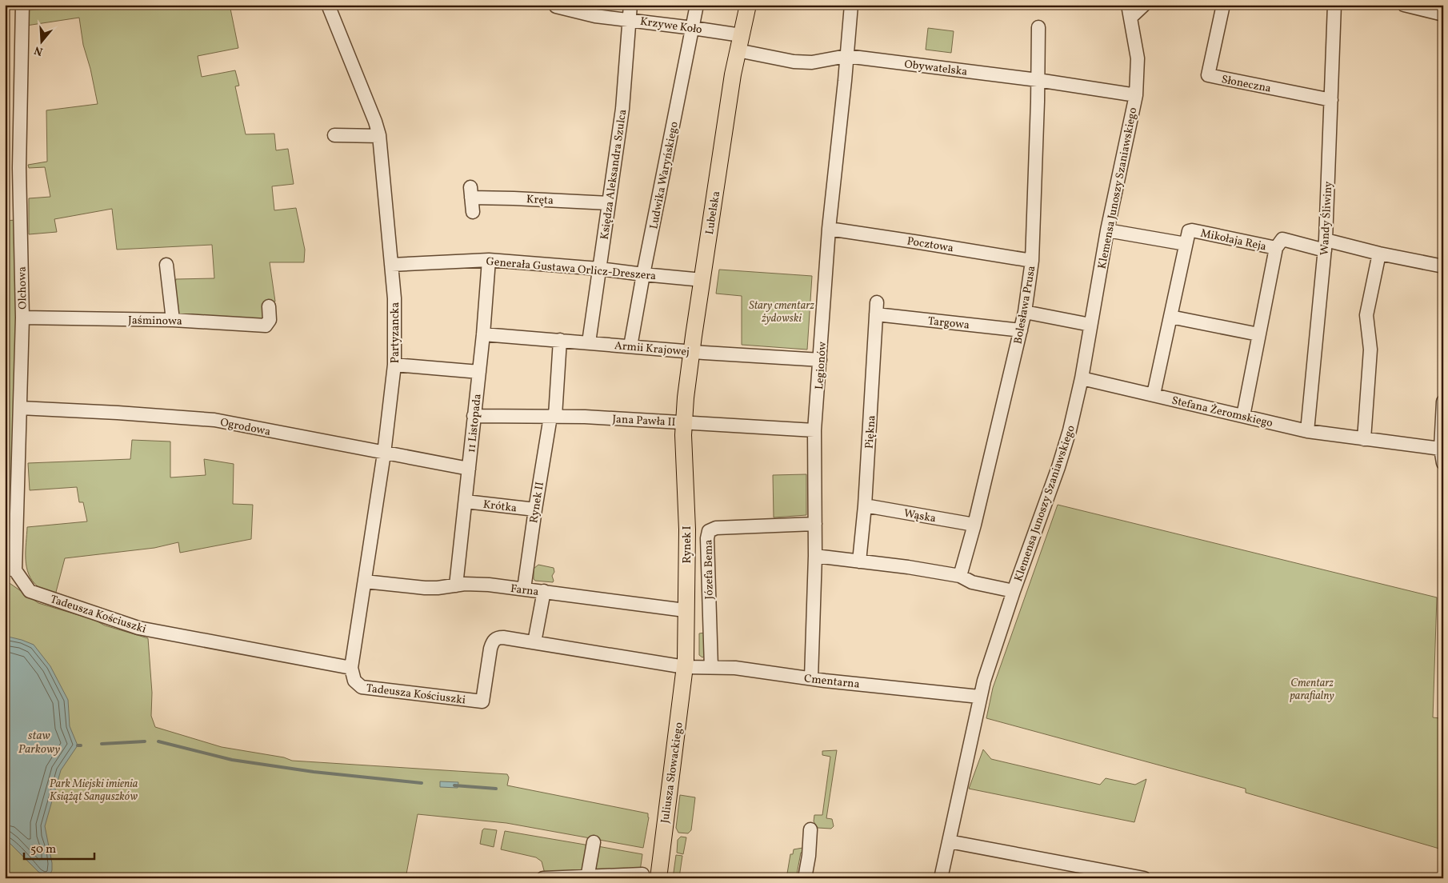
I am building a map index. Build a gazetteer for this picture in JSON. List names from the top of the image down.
{
  "streets": {
    "main road": ["Lubelska", "Rynek I", "Juliusza Słowackiego"],
    "street": [
      "Krzywe Koło",
      "Obywatelska",
      "Słoneczna",
      "Księdza Aleksandra Szulca",
      "Ludwika Waryńskiego",
      "Klemensa Junoszy Szaniawskiego",
      "Kręta",
      "Wandy Śliwiny",
      "Mikołaja Reja",
      "Pocztowa",
      "Generała Gustawa Orlicz-Dreszera",
      "Olchowa",
      "Bolesława Prusa",
      "Jaśminowa",
      "Targowa",
      "Partyzancka",
      "Armii Krajowej",
      "Legionów",
      "Stefana Żeromskiego",
      "Jana Pawła II",
      "11 Listopada",
      "Ogrodowa",
      "Piękna",
      "Rynek II",
      "Krótka",
      "Wąska",
      "Józefa Bema",
      "Farna",
      "Tadeusza Kościuszki",
      "Cmentarna"
    ]
  },
  "crossings": [
    ["Krzywe Koło", "Obywatelska"],
    ["Krzywe Koło", "Księdza Aleksandra Szulca"],
    ["Krzywe Koło", "Ludwika Waryńskiego"],
    ["Krzywe Koło", "Lubelska"],
    ["Obywatelska", "Klemensa Junoszy Szaniawskiego"],
    ["Obywatelska", "Lubelska"],
    ["Obywatelska", "Bolesława Prusa"],
    ["Obywatelska", "Legionów"],
    ["Słoneczna", "Wandy Śliwiny"],
    ["Księdza Aleksandra Szulca", "Kręta"],
    ["Księdza Aleksandra Szulca", "Generała Gustawa Orlicz-Dreszera"],
    ["Księdza Aleksandra Szulca", "Armii Krajowej"],
    ["Ludwika Waryńskiego", "Generała Gustawa Orlicz-Dreszera"],
    ["Ludwika Waryńskiego", "Armii Krajowej"],
    ["Klemensa Junoszy Szaniawskiego", "Mikołaja Reja"],
    ["Klemensa Junoszy Szaniawskiego", "Stefana Żeromskiego"],
    ["Klemensa Junoszy Szaniawskiego", "Cmentarna"],
    ["Lubelska", "Generała Gustawa Orlicz-Dreszera"],
    ["Lubelska", "Armii Krajowej"],
    ["Lubelska", "Jana Pawła II"],
    ["Lubelska", "Rynek I"],
    ["Wandy Śliwiny", "Stefana Żeromskiego"],
    ["Mikołaja Reja", "Stefana Żeromskiego"],
    ["Pocztowa", "Bolesława Prusa"],
    ["Pocztowa", "Legionów"],
    ["Generała Gustawa Orlicz-Dreszera", "Partyzancka"],
    ["Generała Gustawa Orlicz-Dreszera", "11 Listopada"],
    ["Olchowa", "Jaśminowa"],
    ["Olchowa", "Ogrodowa"],
    ["Olchowa", "Tadeusza Kościuszki"],
    ["Bolesława Prusa", "Targowa"],
    ["Bolesława Prusa", "Wąska"],
    ["Targowa", "Piękna"],
    ["Partyzancka", "Ogrodowa"],
    ["Partyzancka", "Farna"],
    ["Partyzancka", "Tadeusza Kościuszki"],
    ["Armii Krajowej", "Legionów"],
    ["Armii Krajowej", "11 Listopada"],
    ["Armii Krajowej", "Rynek II"],
    ["Legionów", "Jana Pawła II"],
    ["Legionów", "Józefa Bema"],
    ["Legionów", "Cmentarna"],
    ["Jana Pawła II", "11 Listopada"],
    ["Jana Pawła II", "Rynek II"],
    ["Jana Pawła II", "Rynek I"],
    ["11 Listopada", "Ogrodowa"],
    ["11 Listopada", "Krótka"],
    ["11 Listopada", "Farna"],
    ["Piękna", "Wąska"],
    ["Rynek II", "Krótka"],
    ["Rynek II", "Farna"],
    ["Rynek I", "Farna"],
    ["Rynek I", "Tadeusza Kościuszki"],
    ["Rynek I", "Cmentarna"],
    ["Rynek I", "Juliusza Słowackiego"],
    ["Józefa Bema", "Cmentarna"],
    ["Tadeusza Kościuszki", "Cmentarna"],
    ["Tadeusza Kościuszki", "Juliusza Słowackiego"],
    ["Cmentarna", "Juliusza Słowackiego"]
  ],
  "water": ["staw Parkowy"],
  "parks": ["Stary cmentarz żydowski", "Cmentarz parafialny", "Park Miejski imienia Książąt Sanguszków"],
  "scale_bar": "50 m",
  "north": "bottom"
}
